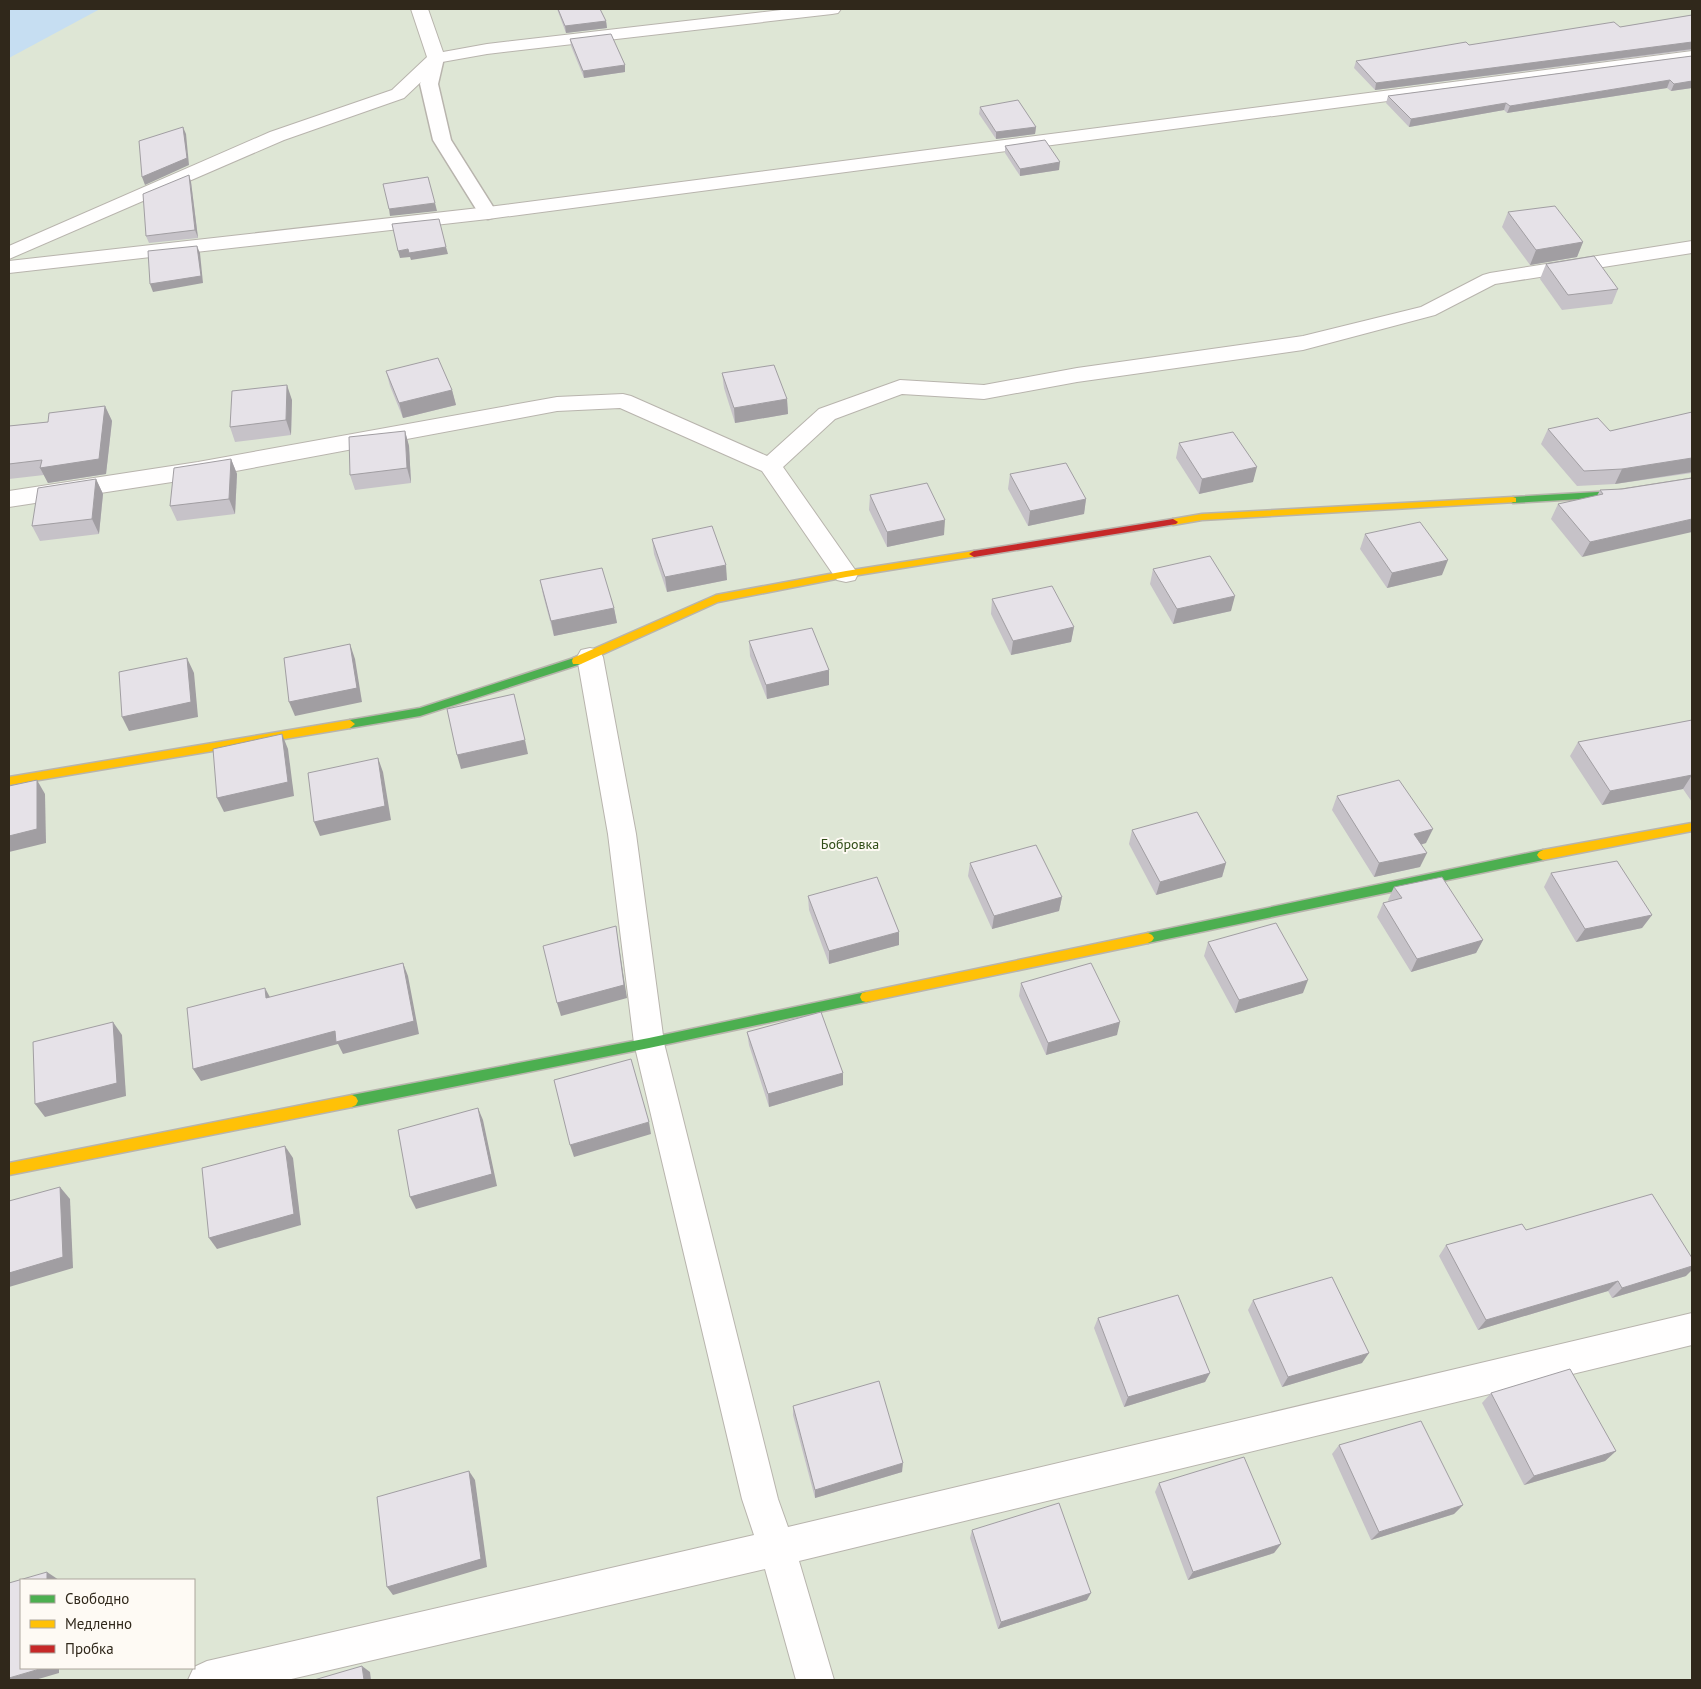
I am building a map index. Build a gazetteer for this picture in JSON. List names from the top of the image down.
{
  "parks": ["Бобровка"],
  "legend": ["Свободно", "Медленно", "Пробка"]
}
